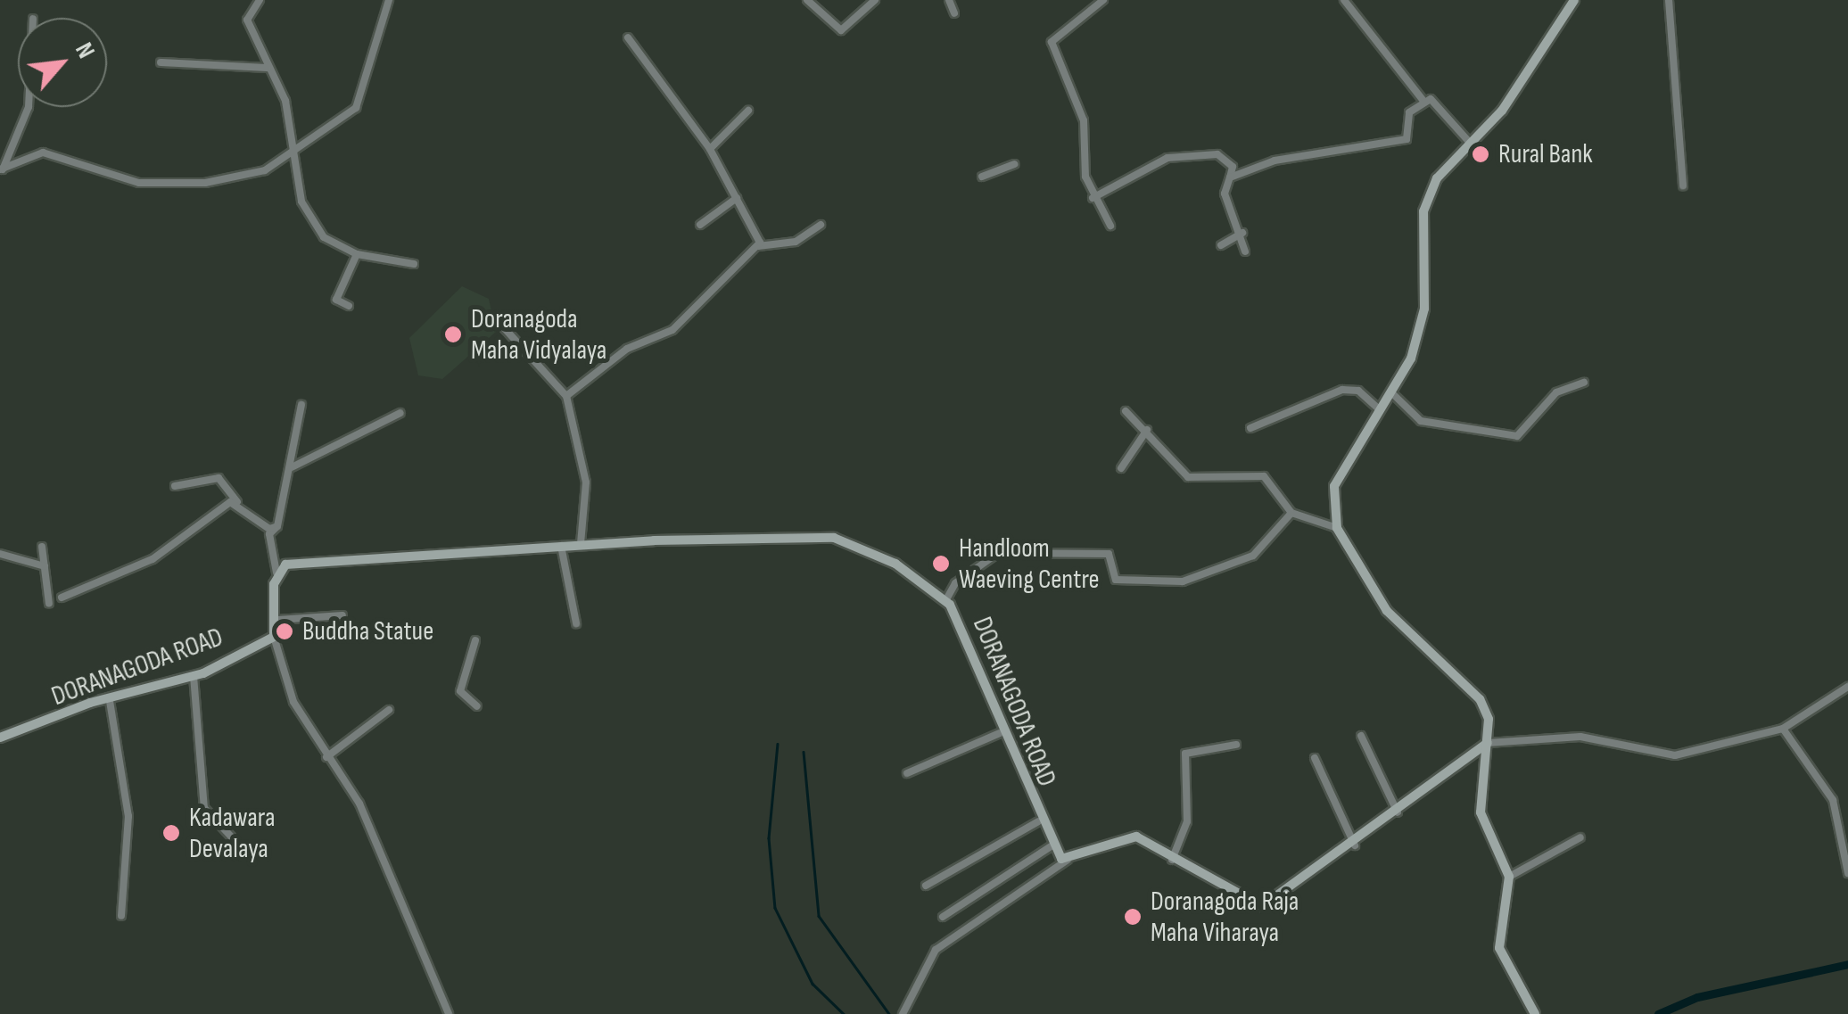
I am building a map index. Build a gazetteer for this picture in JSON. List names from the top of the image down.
{
  "streets": {
    "street": ["DORANAGODA ROAD"]
  },
  "places": [
    "Rural Bank",
    "Doranagoda Maha Vidyalaya",
    "Handloom Waeving Centre",
    "Buddha Statue",
    "Kadawara Devalaya",
    "Doranagoda Raja Maha Viharaya"
  ],
  "north": "top right"
}
